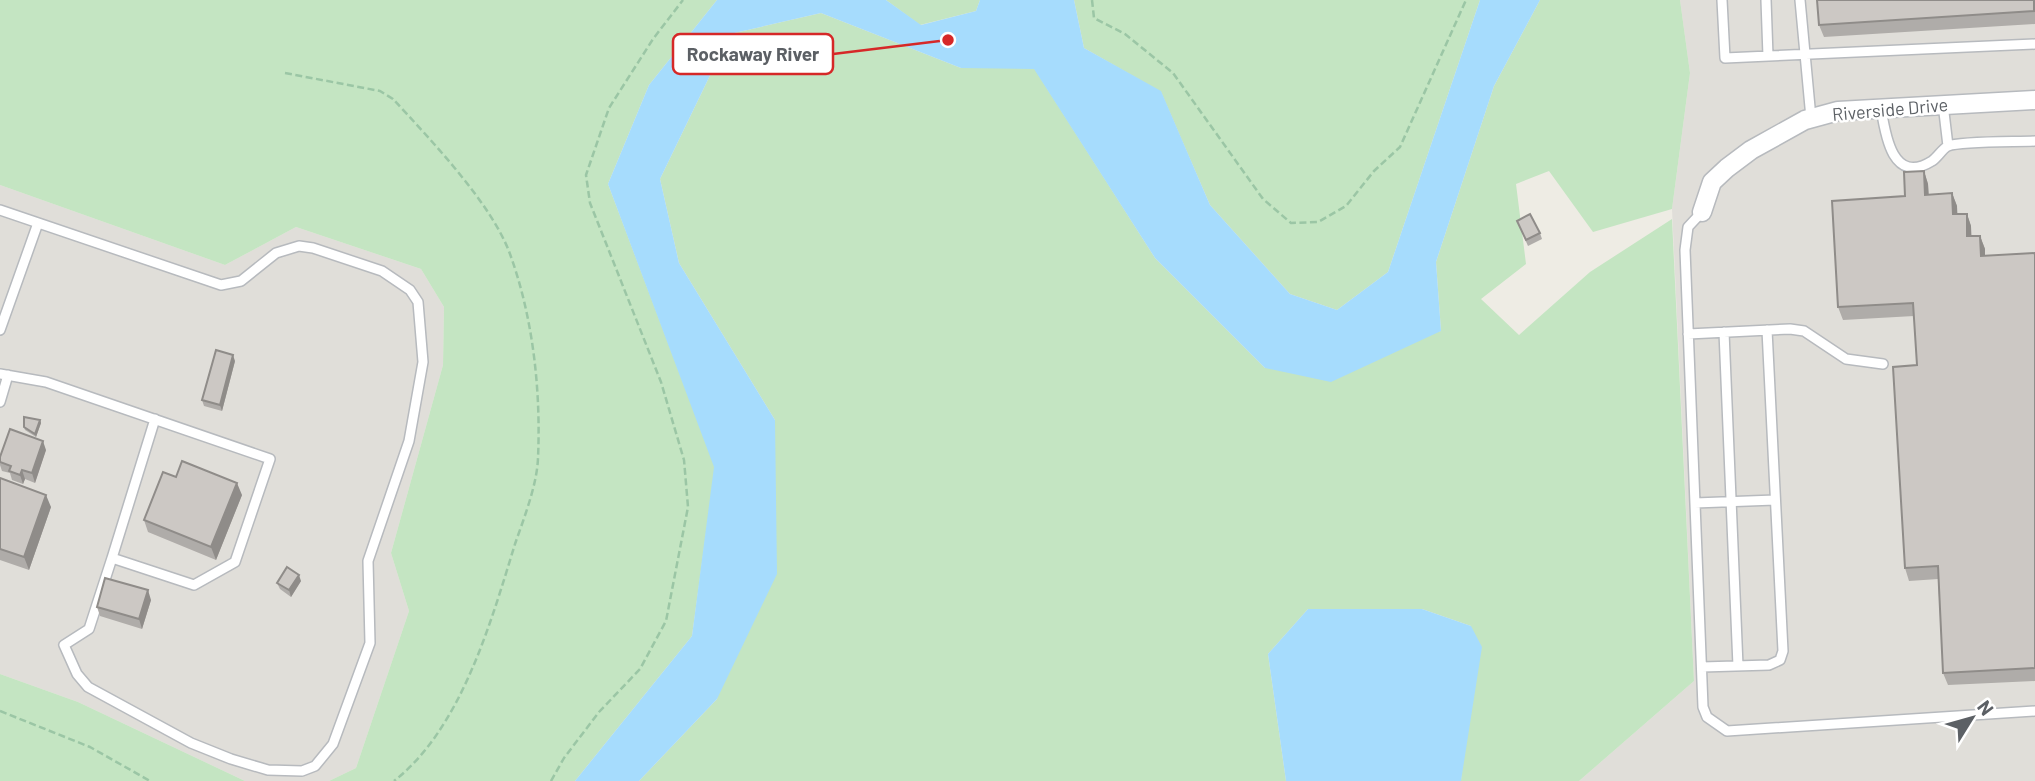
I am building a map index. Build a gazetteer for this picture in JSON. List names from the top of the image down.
{
  "streets": {
    "street": ["Riverside Drive"]
  },
  "places": ["Rockaway River"],
  "north": "top right"
}
